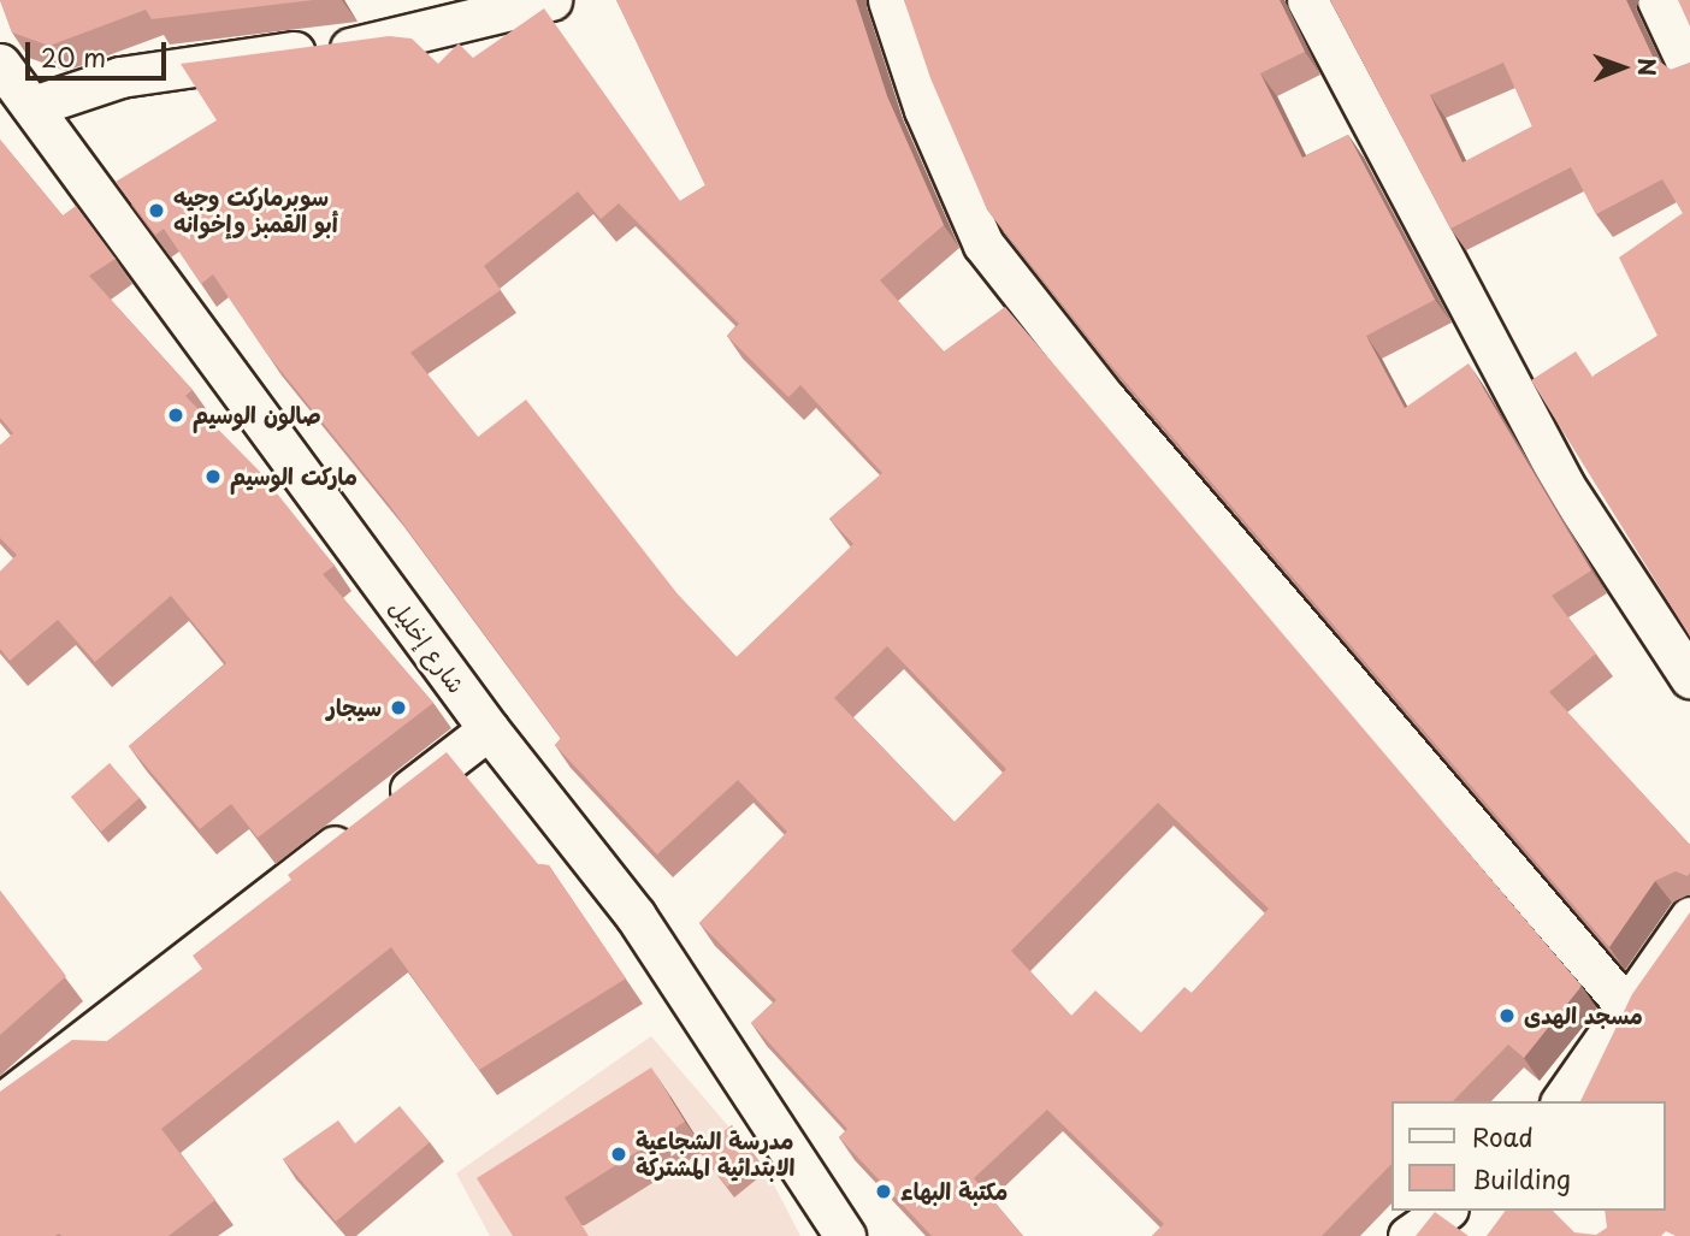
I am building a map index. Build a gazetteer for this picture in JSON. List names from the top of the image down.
{
  "streets": {
    "street": ["شارع إخليل"]
  },
  "places": [
    "سوبرماركت وجيه أبو القمبز وإخوانه",
    "صالون الوسيم",
    "ماركت الوسيم",
    "سيجار",
    "مسجد الهدى",
    "مدرسة الشجاعية الابتدائية المشتركة",
    "مكتبة البهاء"
  ],
  "legend": ["Road", "Building"],
  "scale_bar": "20 m",
  "north": "right"
}
